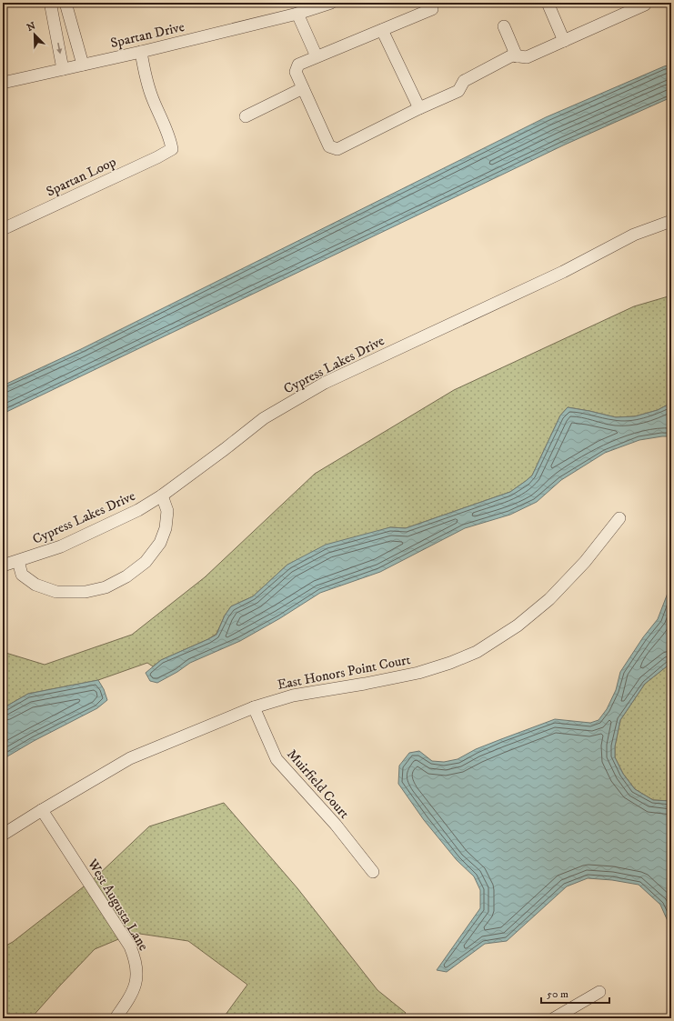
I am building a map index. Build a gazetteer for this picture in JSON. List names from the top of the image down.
{
  "streets": {
    "street": [
      "Spartan Drive",
      "Spartan Loop",
      "Cypress Lakes Drive",
      "East Honors Point Court",
      "Muirfield Court",
      "West Augusta Lane"
    ]
  },
  "crossings": [
    ["Spartan Drive", "Spartan Loop"],
    ["East Honors Point Court", "Muirfield Court"],
    ["East Honors Point Court", "West Augusta Lane"]
  ],
  "scale_bar": "50 m",
  "north": "top left"
}
